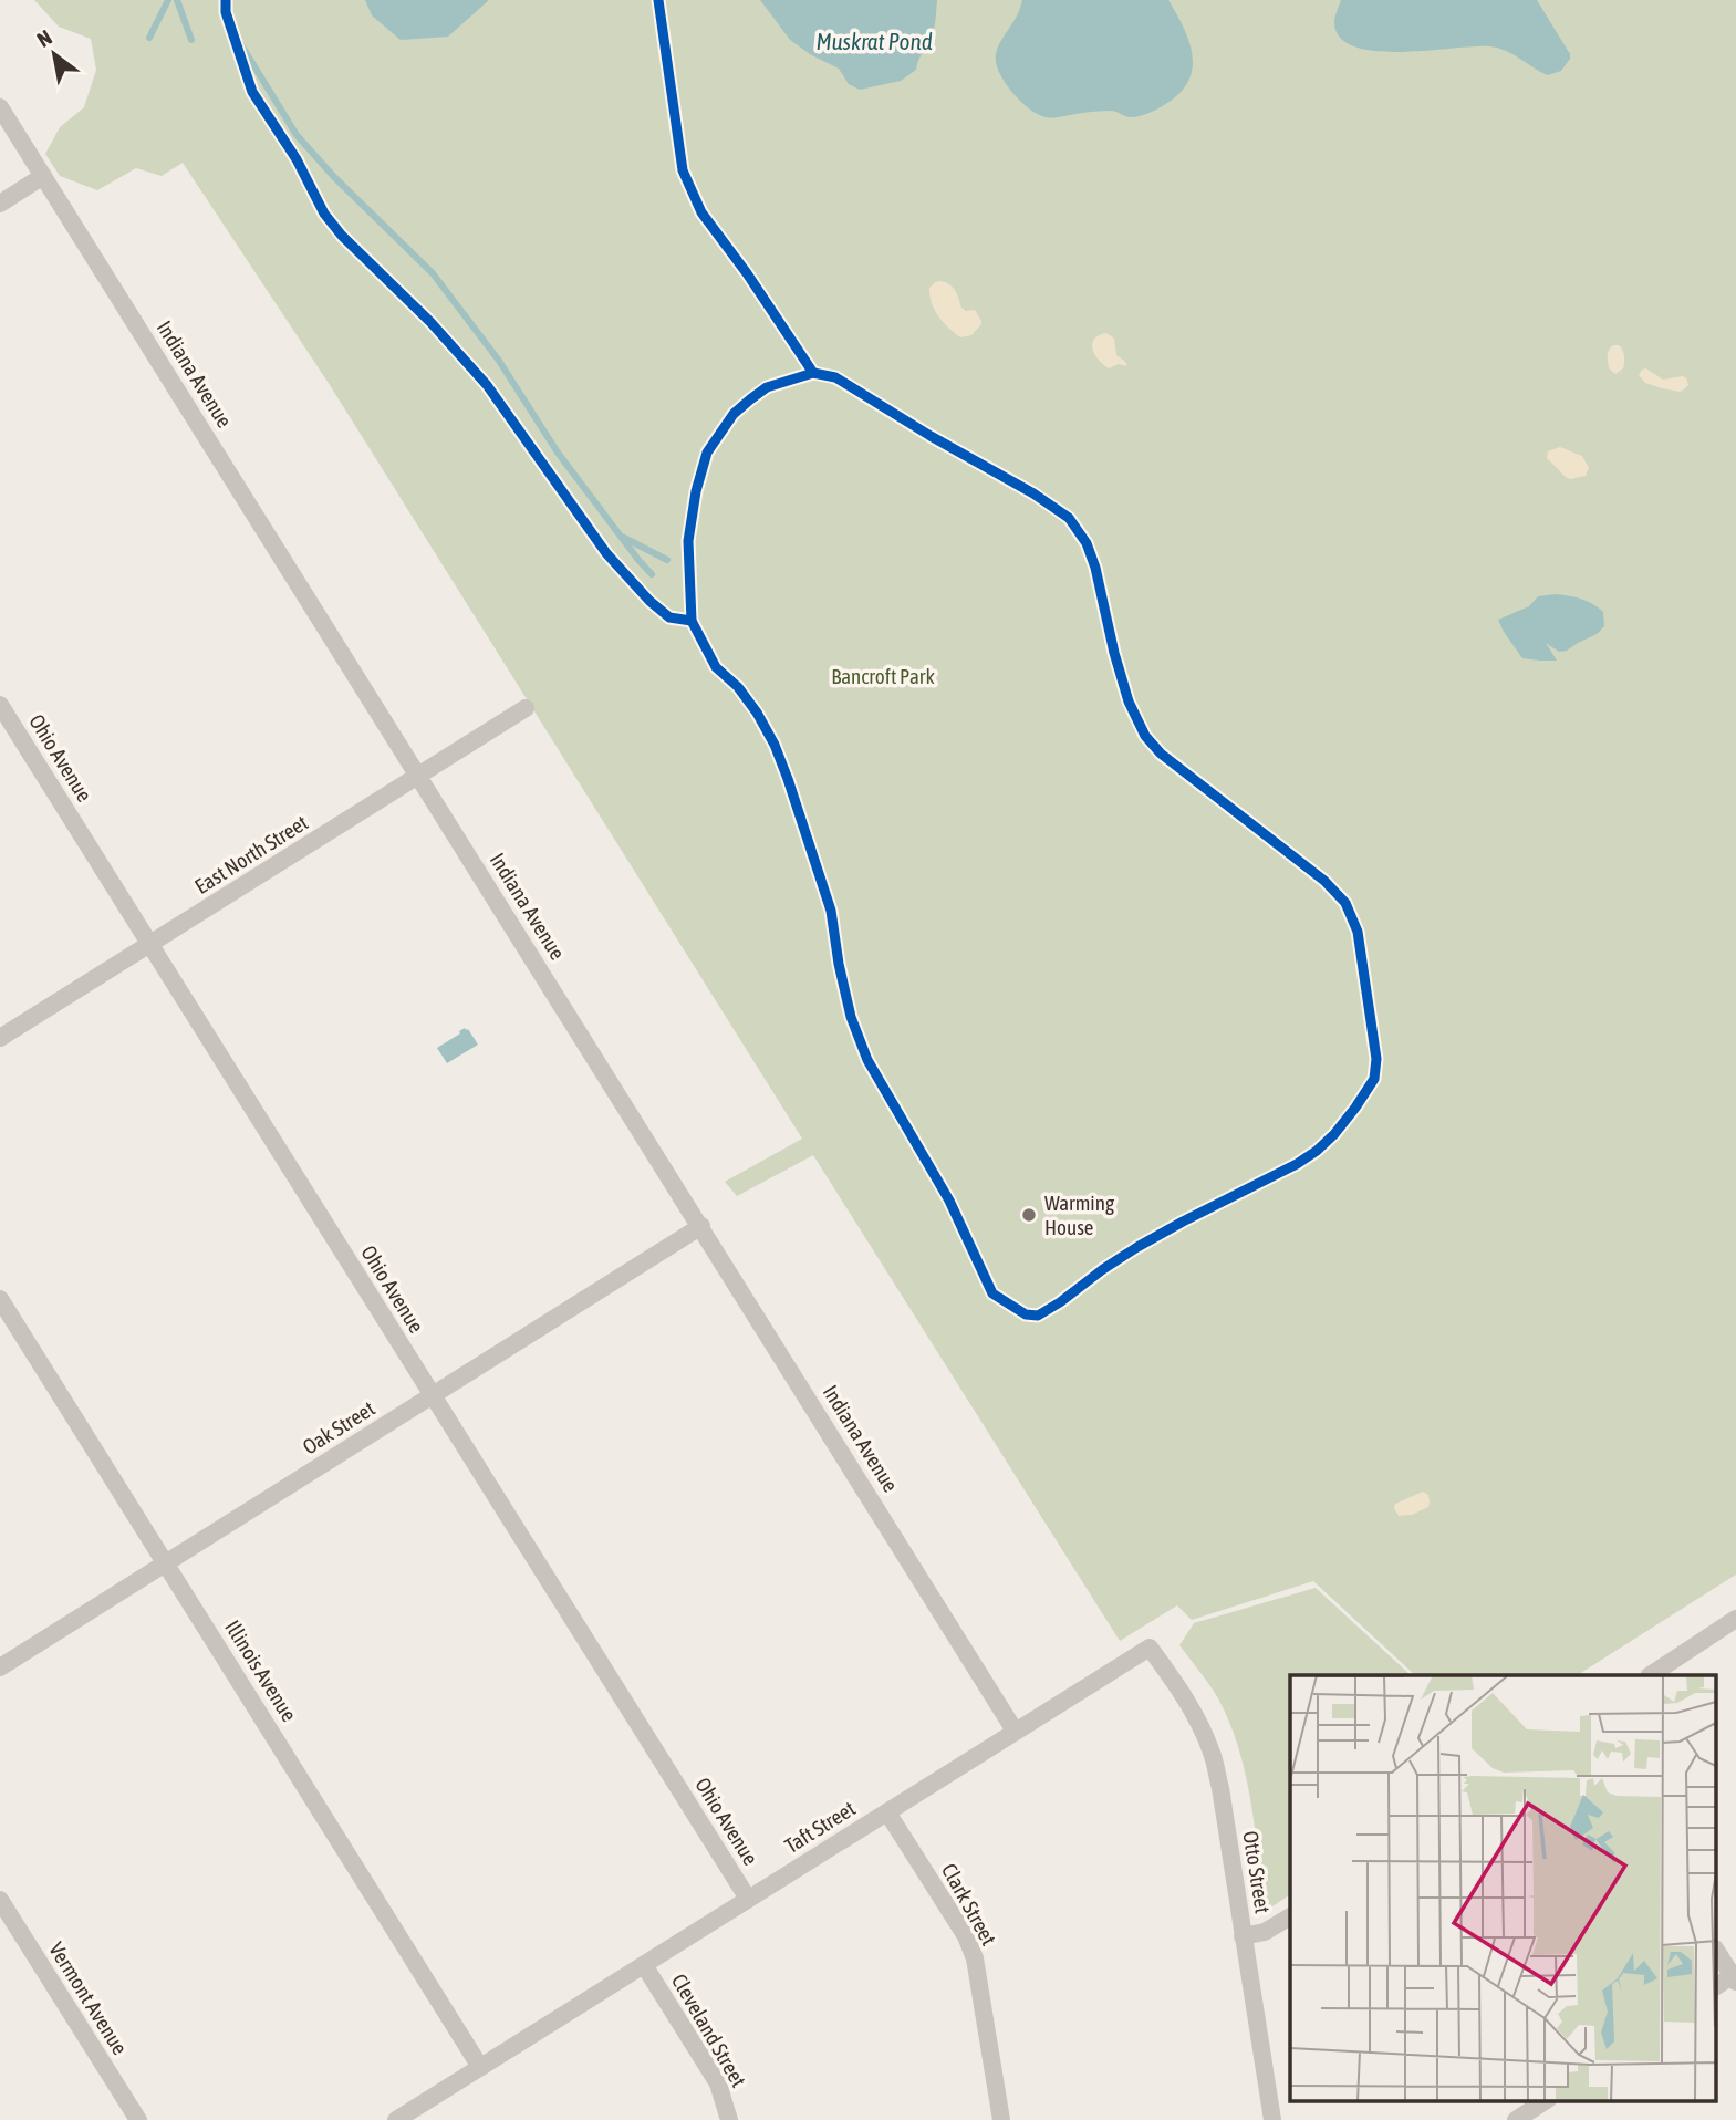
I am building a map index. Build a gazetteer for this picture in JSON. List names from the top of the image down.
{
  "streets": {
    "street": [
      "Indiana Avenue",
      "Ohio Avenue",
      "East North Street",
      "Oak Street",
      "Illinois Avenue",
      "Taft Street",
      "Otto Street",
      "Clark Street",
      "Vermont Avenue",
      "Cleveland Street"
    ]
  },
  "crossings": [
    ["Indiana Avenue", "East North Street"],
    ["Indiana Avenue", "Oak Street"],
    ["Indiana Avenue", "Taft Street"],
    ["Ohio Avenue", "East North Street"],
    ["Ohio Avenue", "Oak Street"],
    ["Ohio Avenue", "Taft Street"],
    ["Oak Street", "Illinois Avenue"],
    ["Illinois Avenue", "Taft Street"],
    ["Taft Street", "Otto Street"],
    ["Taft Street", "Clark Street"],
    ["Taft Street", "Cleveland Street"]
  ],
  "water": ["Muskrat Pond"],
  "parks": ["Bancroft Park"],
  "places": ["Warming House"],
  "north": "top left"
}
